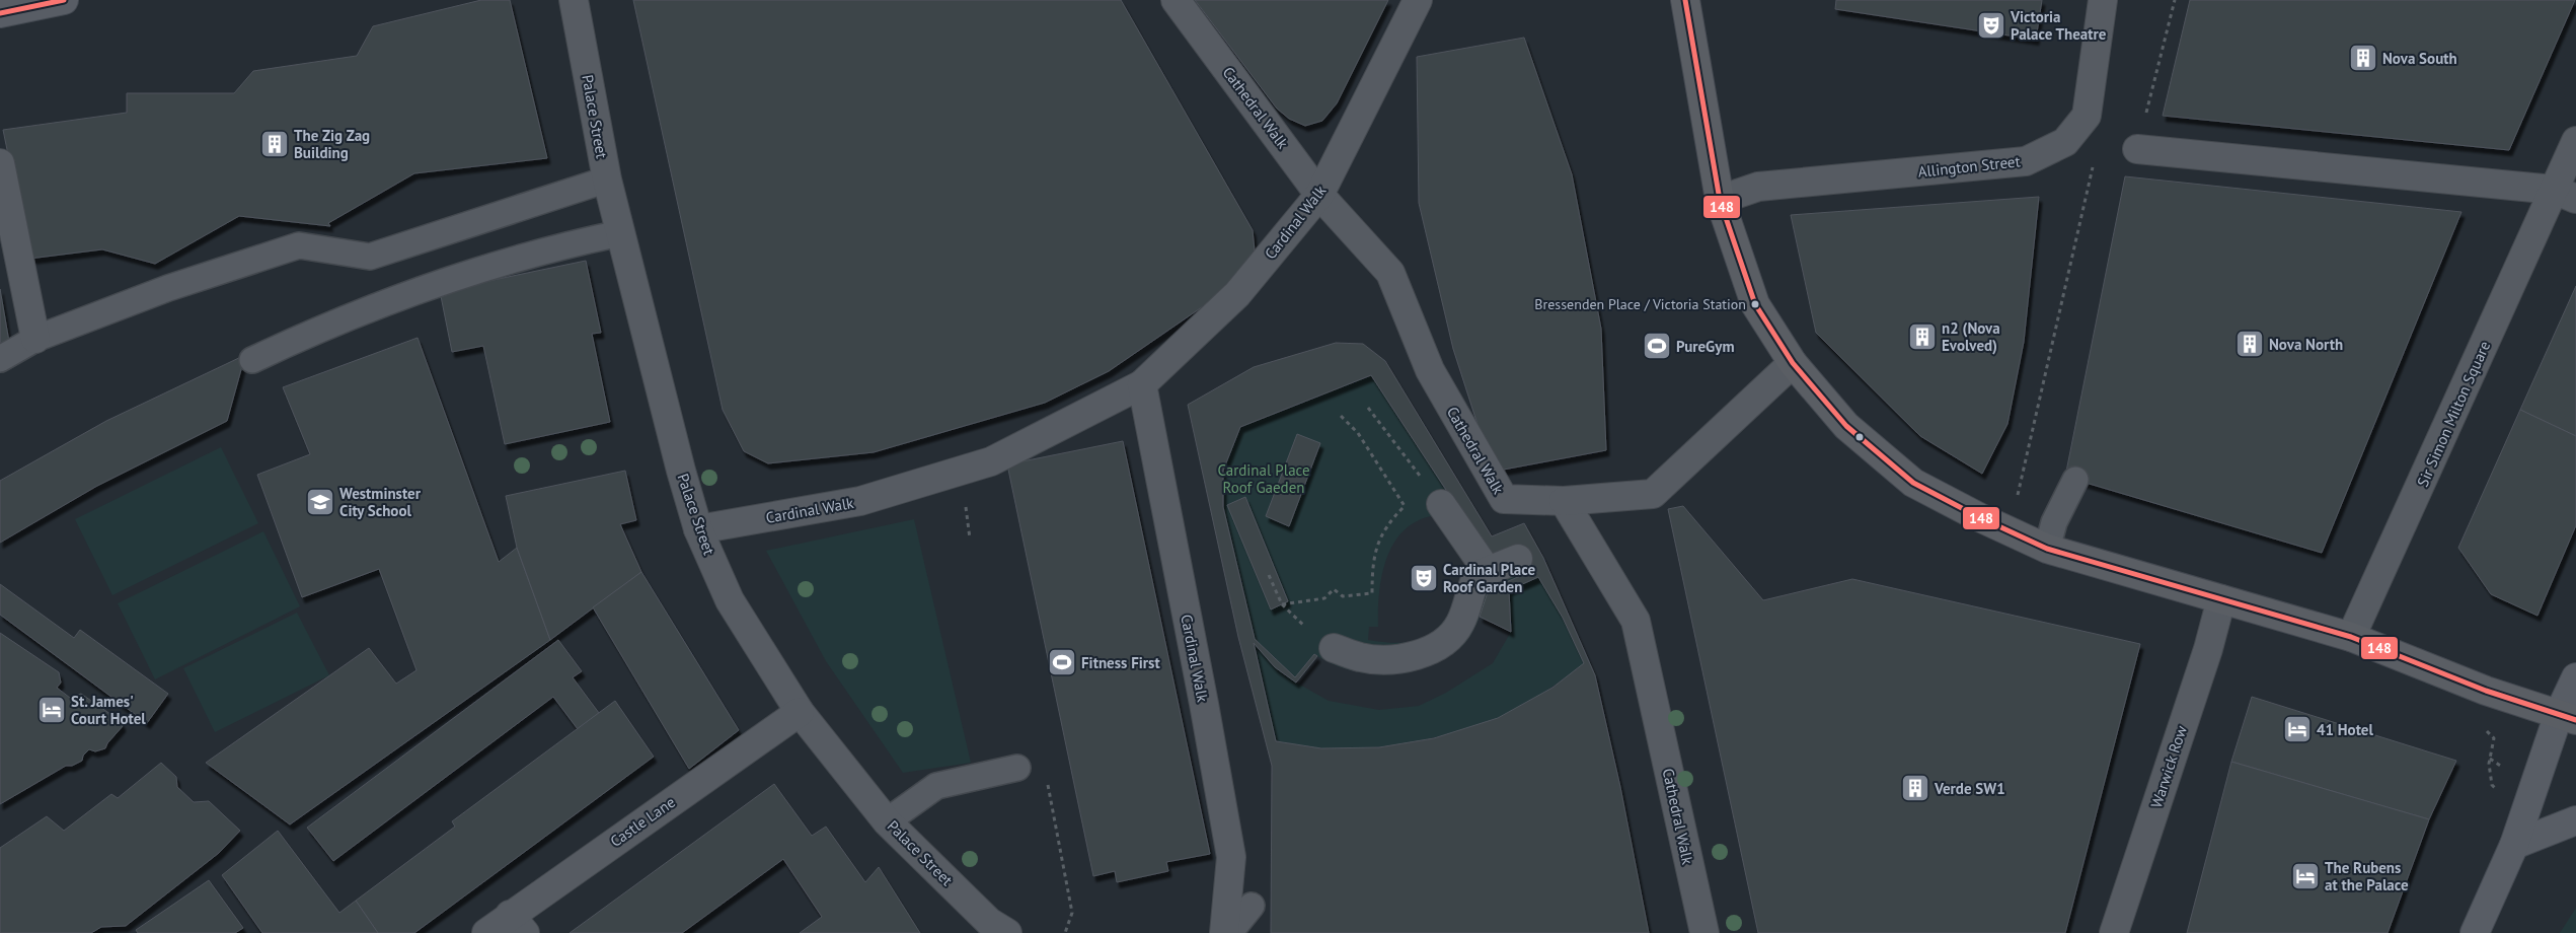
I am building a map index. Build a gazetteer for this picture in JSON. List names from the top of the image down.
{
  "streets": {
    "street": [
      "Cathedral Walk",
      "Palace Street",
      "Allington Street",
      "Cardinal Walk",
      "Sir Simon Milton Square",
      "Warwick Row",
      "Castle Lane"
    ]
  },
  "crossings": [
    ["Cathedral Walk", "Cardinal Walk"],
    ["Palace Street", "Cardinal Walk"],
    ["Palace Street", "Castle Lane"]
  ],
  "parks": ["Cardinal Place Roof Gaeden"],
  "places": {
    "theatre": ["Victoria Palace Theatre", "Cardinal Place Roof Garden"],
    "building": [
      "Nova South",
      "The Zig Zag Building",
      "n2 (Nova Evolved)",
      "Nova North",
      "Verde SW1"
    ],
    "other": ["Bressenden Place / Victoria Station"],
    "sports": ["PureGym", "Fitness First"],
    "school or university": ["Westminster City School"],
    "hotel": ["St. James' Court Hotel", "41 Hotel", "The Rubens at the Palace"]
  },
  "lines": ["transit line 148"]
}
